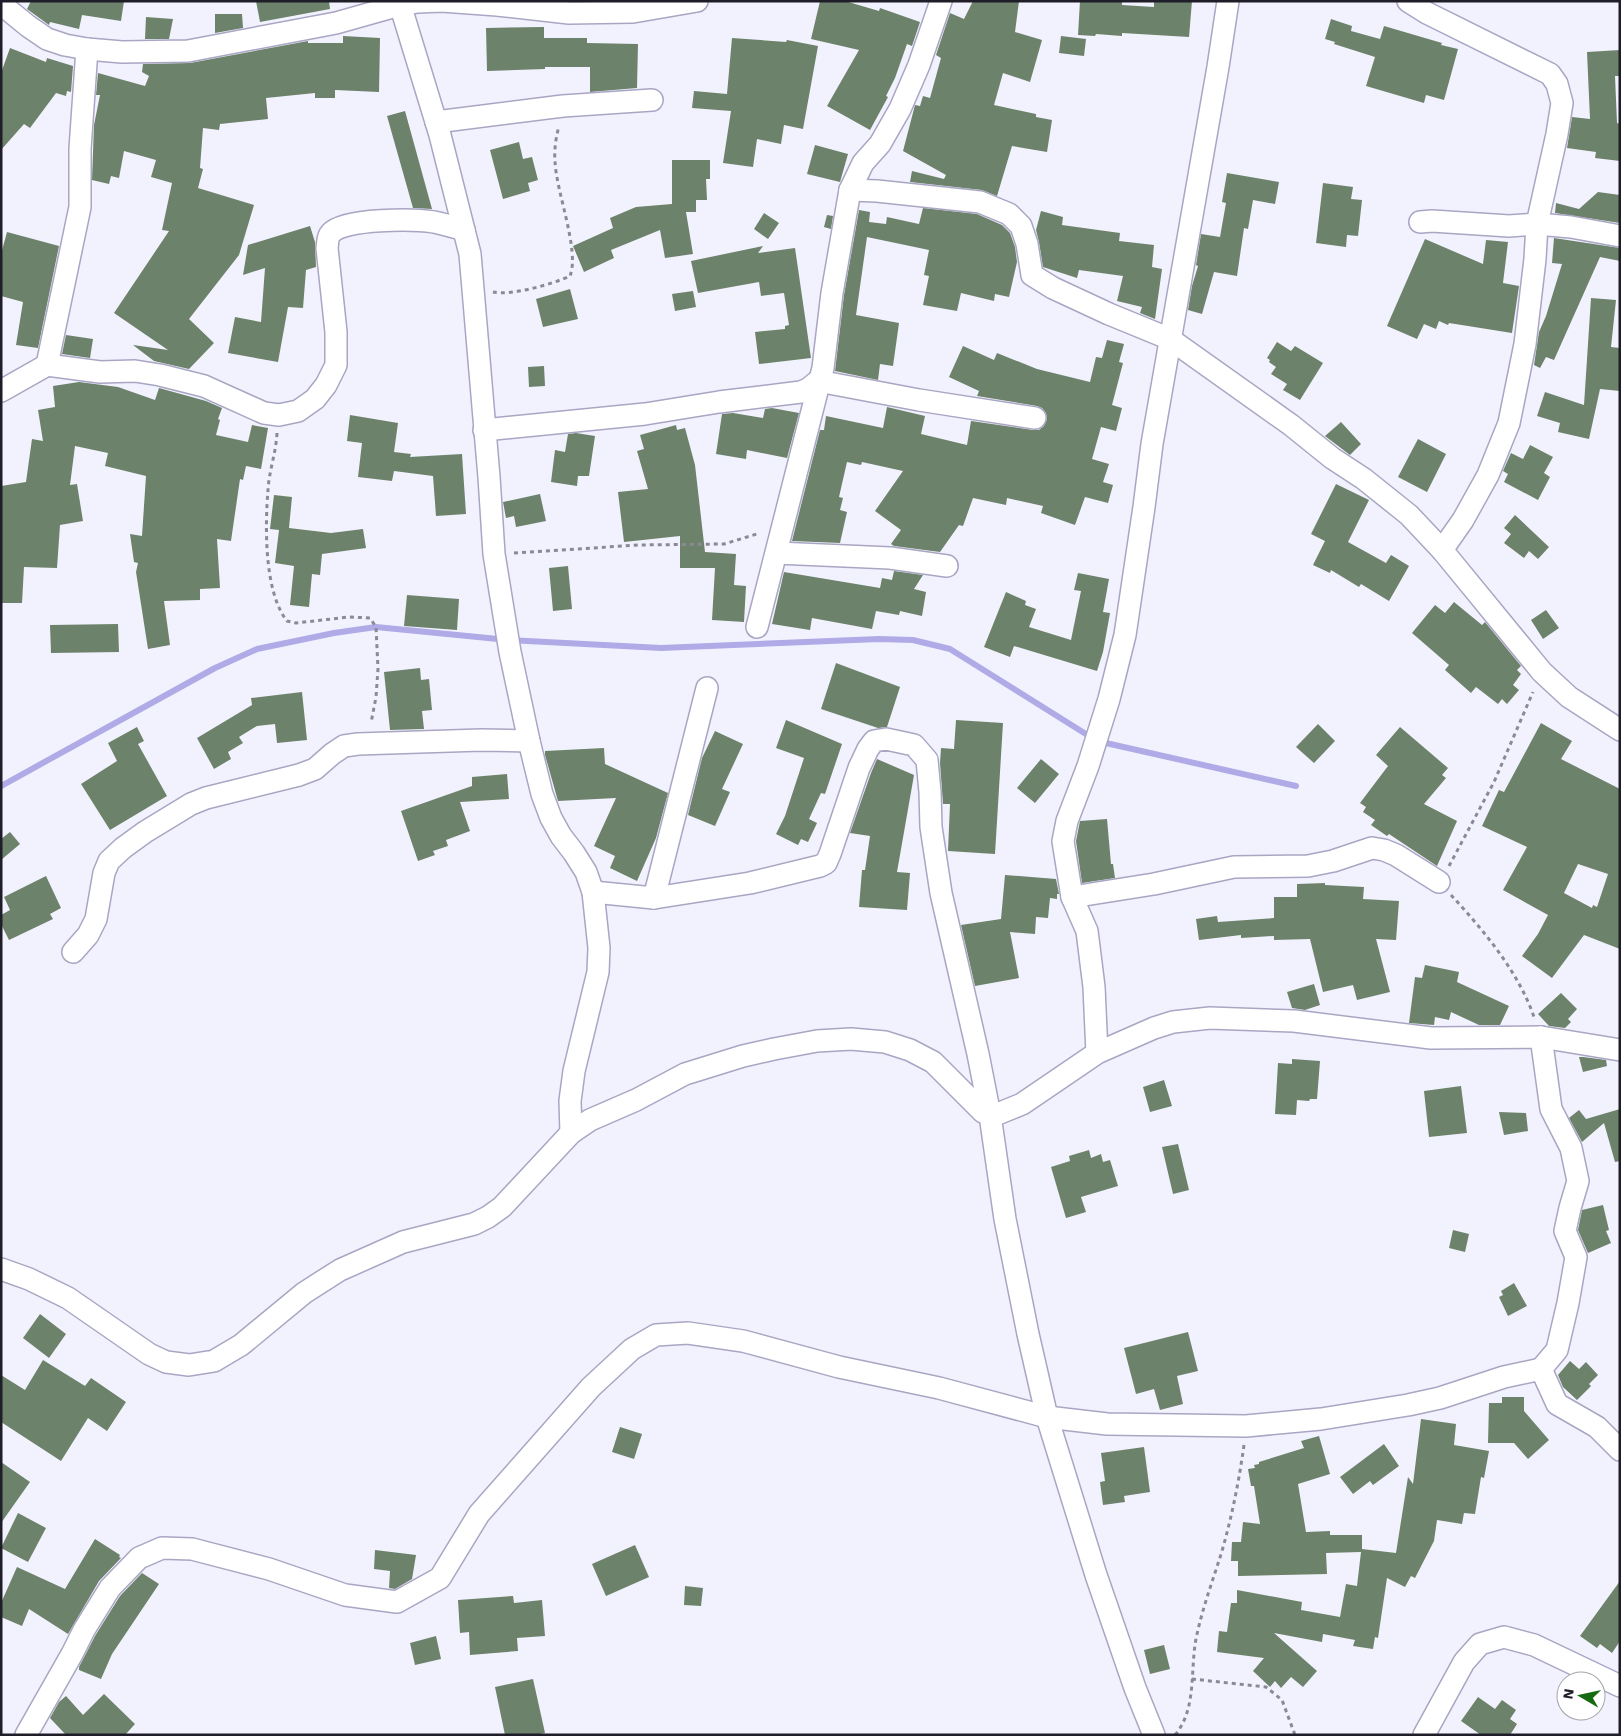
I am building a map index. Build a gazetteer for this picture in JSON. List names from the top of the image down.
{
  "north": "left"
}
